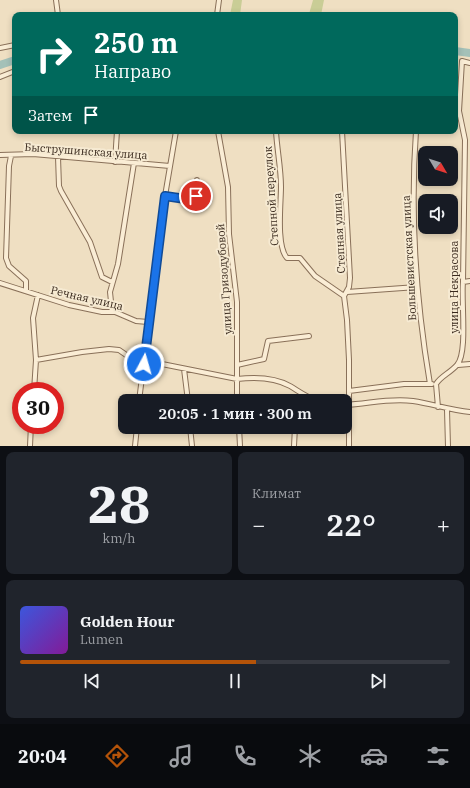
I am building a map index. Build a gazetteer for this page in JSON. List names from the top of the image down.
{
  "streets": {
    "street": [
      "Быструшинская улица",
      "Степной переулок",
      "Степная улица",
      "Большевистская улица",
      "улица Гризодубовой",
      "улица Некрасова",
      "Речная улица"
    ]
  },
  "crossings": [
    ["Степной переулок", "Степная улица"]
  ],
  "north": "bottom right",
  "page": {
    "turn": ["250 m", "Направо"],
    "then": "Затем",
    "limit": "30",
    "trip": "20:05 · 1 мин · 300 m",
    "tile": [
      ["28", "km/h"],
      "Климат"
    ],
    "heat": ["−", "22°", "+"],
    "song": ["Golden Hour", "Lumen"],
    "tabs": "20:04"
  }
}
